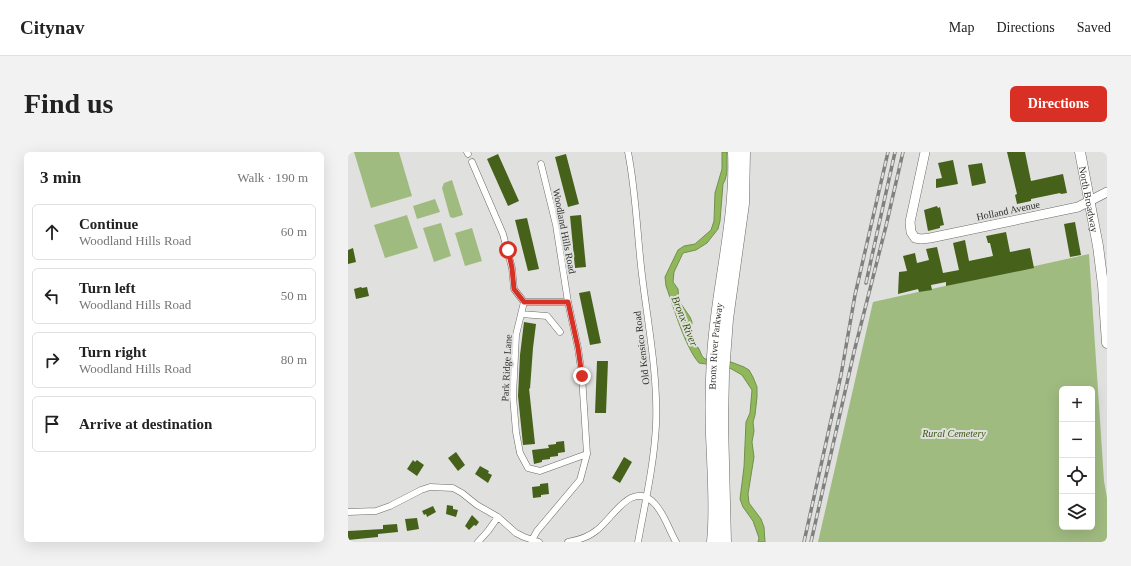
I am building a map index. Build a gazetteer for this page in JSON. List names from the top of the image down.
{
  "streets": {
    "highway": ["Bronx River Parkway"],
    "main road": ["North Broadway"],
    "street": [
      "Holland Avenue",
      "Woodland Hills Road",
      "Old Kensico Road",
      "Park Ridge Lane"
    ]
  },
  "crossings": [
    ["North Broadway", "Holland Avenue"],
    ["Woodland Hills Road", "Park Ridge Lane"]
  ],
  "water": ["Bronx River"],
  "parks": ["Rural Cemetery"],
  "page": {
    "header": "Citynav",
    "nav": ["Map", "Directions", "Saved"],
    "buttons": "Directions",
    "title": "Find us",
    "heading": ["3 min", "Walk · 190 m"],
    "list": [
      ["Continue", "Woodland Hills Road", "60 m"],
      ["Turn left", "Woodland Hills Road", "50 m"],
      ["Turn right", "Woodland Hills Road", "80 m"],
      "Arrive at destination"
    ],
    "map_buttons": ["+", "−"]
  }
}
